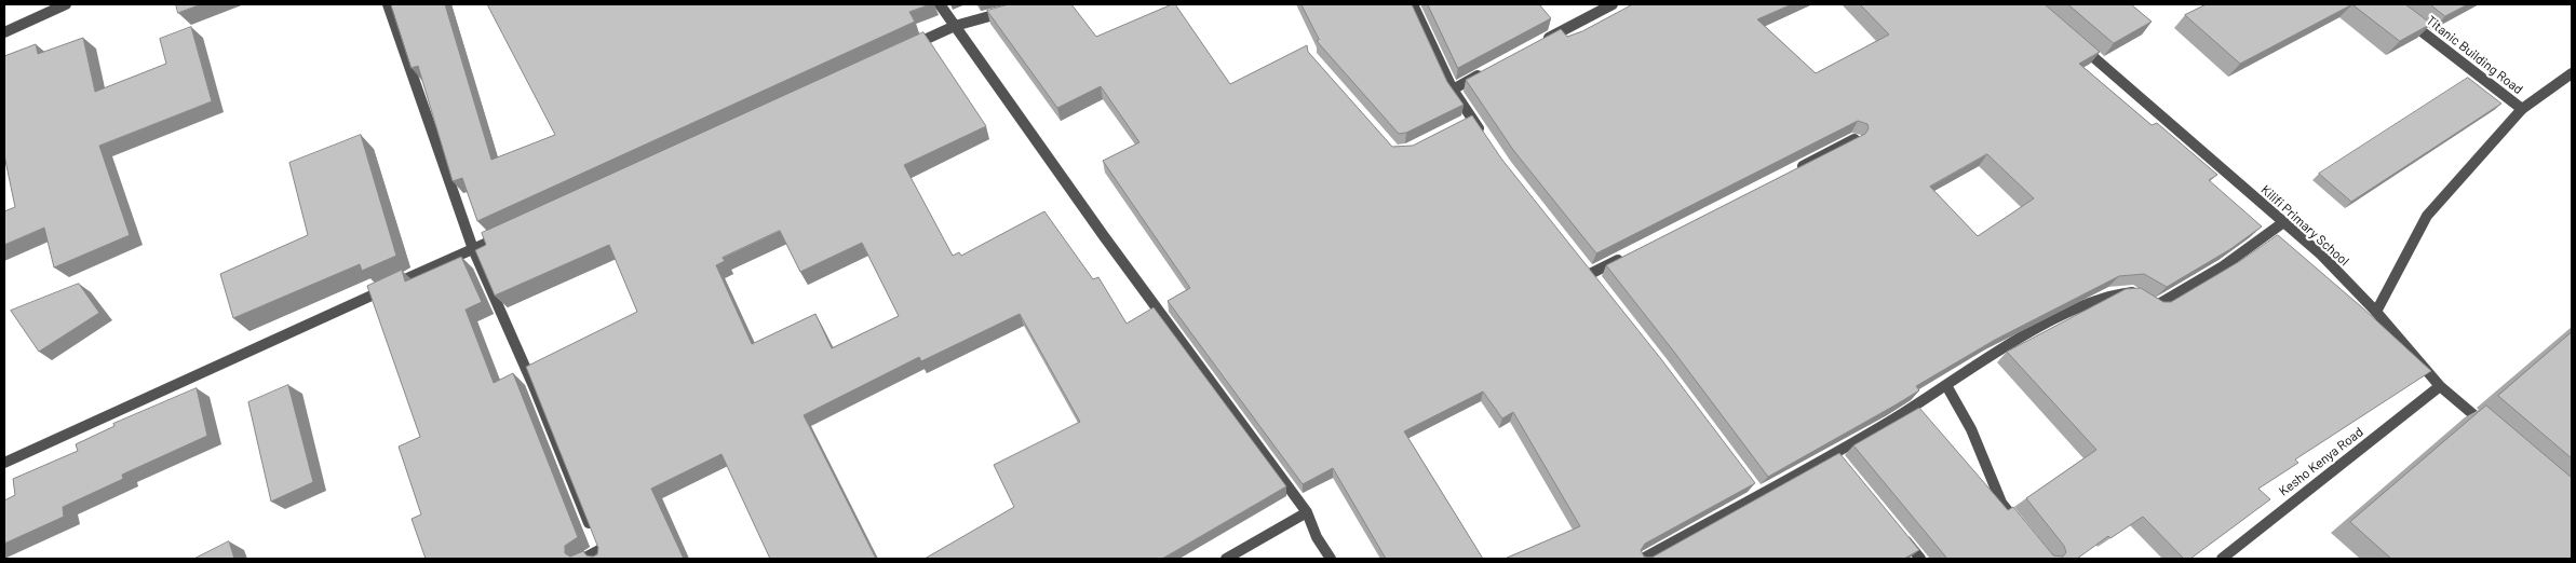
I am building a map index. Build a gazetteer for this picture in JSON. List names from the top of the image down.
{
  "streets": {
    "street": ["Titanic Building Road", "Kilifi Primary School", "Kesho Kenya Road"]
  },
  "crossings": [
    ["Kilifi Primary School", "Kesho Kenya Road"]
  ]
}
